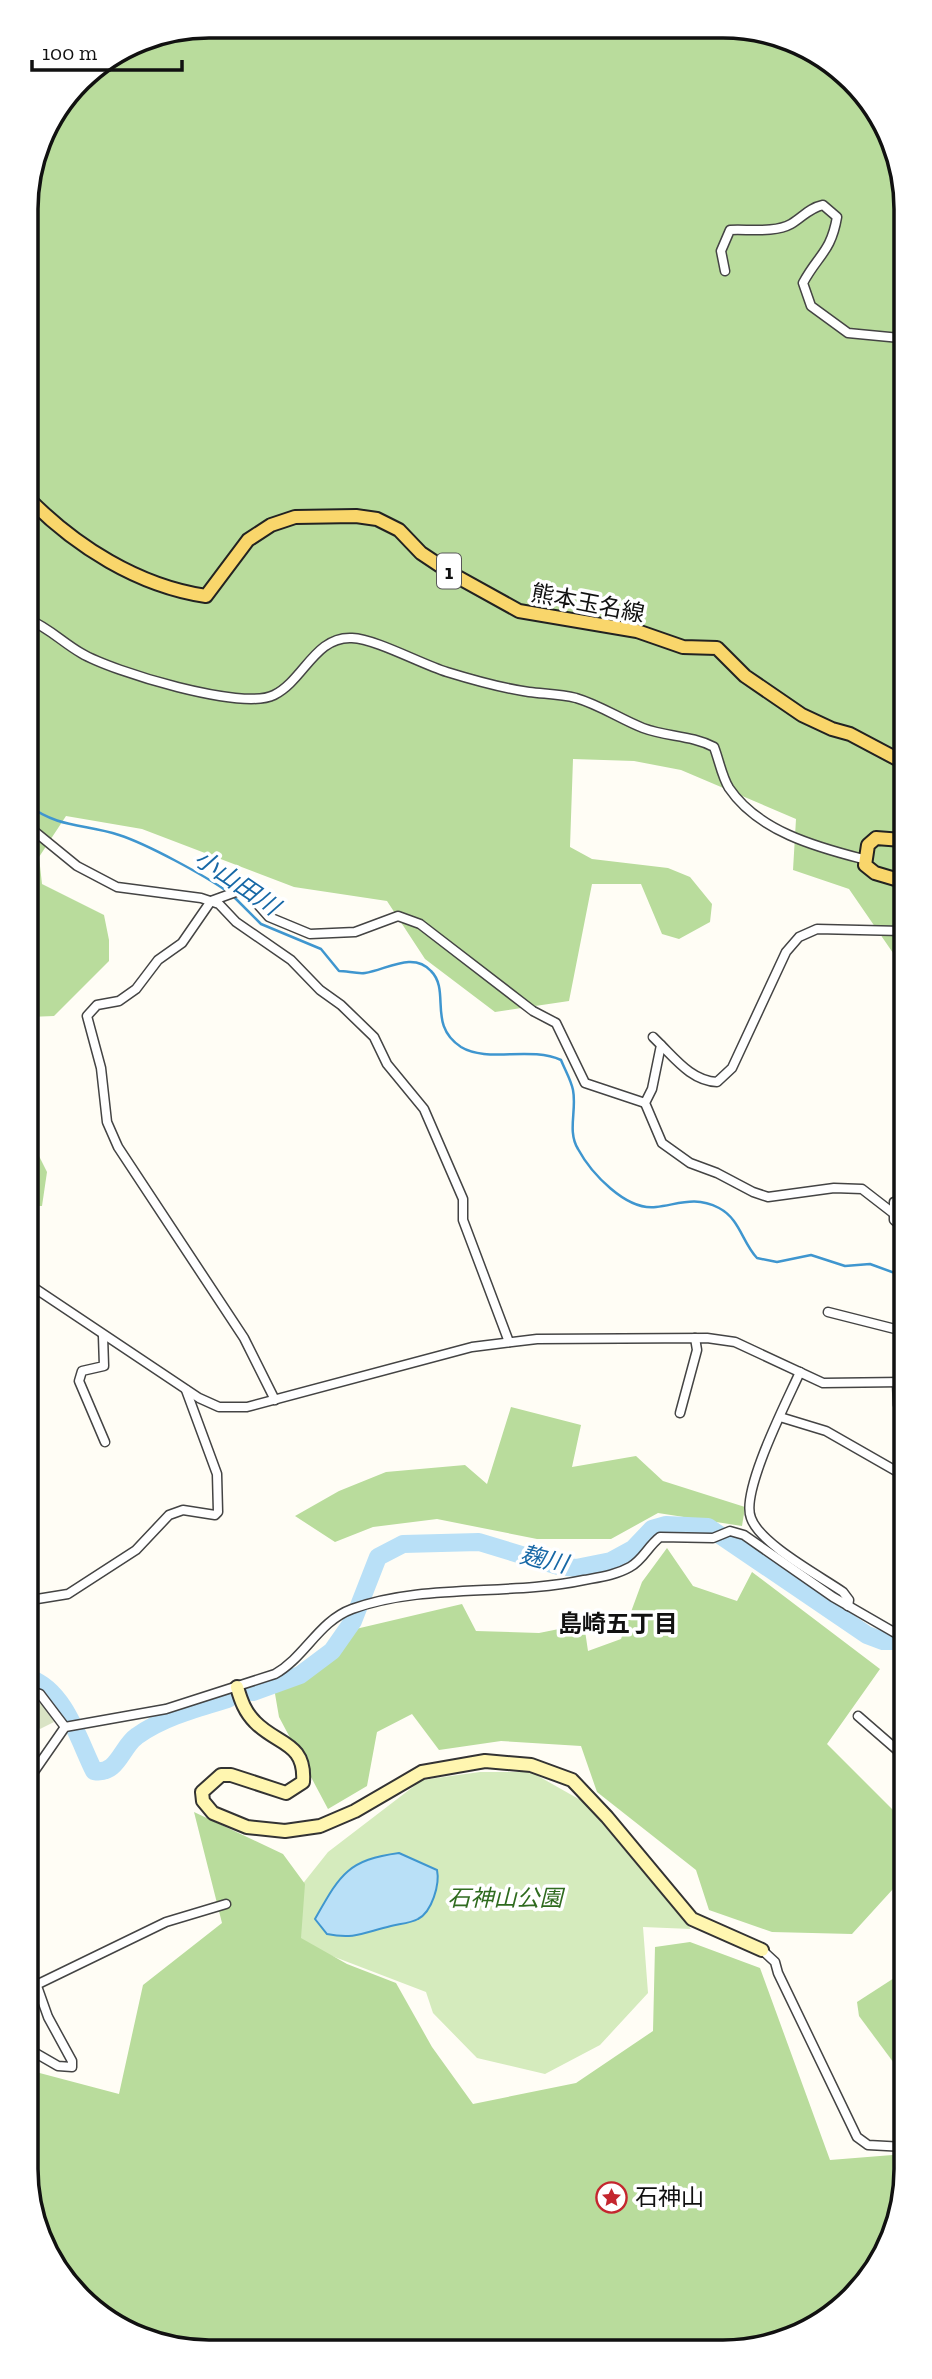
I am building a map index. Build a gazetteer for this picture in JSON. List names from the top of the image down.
{
  "streets": {
    "main road": ["1", "熊本玉名線"]
  },
  "districts": ["島崎五丁目"],
  "water": ["小山田川", "麹川"],
  "parks": ["石神山公園"],
  "places": {
    "place": ["石神山"]
  },
  "scale_bar": "100 m"
}
